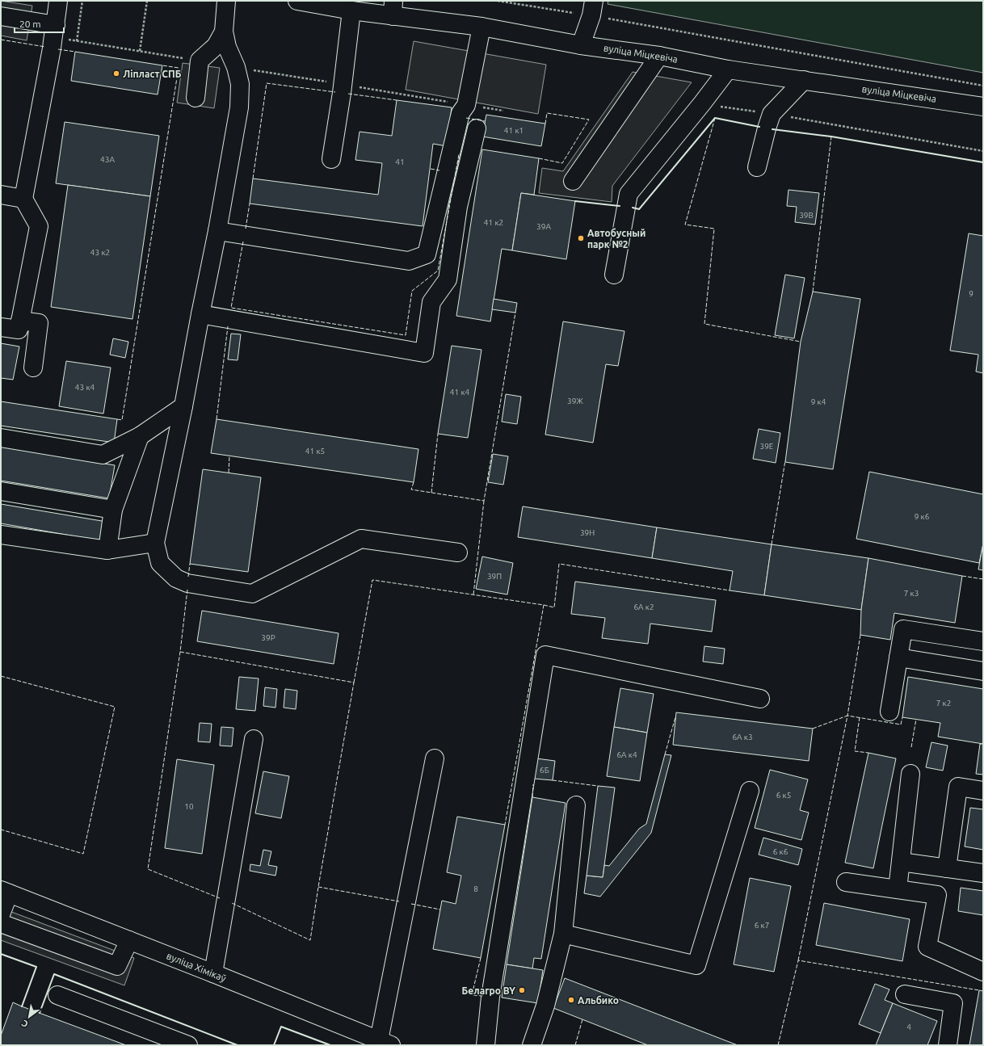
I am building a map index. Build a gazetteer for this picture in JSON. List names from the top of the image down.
{
  "streets": {
    "street": ["вуліца Міцкевіча", "вуліца Хімікаў"]
  },
  "places": [
    "Ліпласт СПБ",
    "Автобусный парк №2",
    "Белагро BY",
    "Альбико"
  ],
  "house_numbers": [
    "41 к1",
    "43А",
    "41",
    "39В",
    "41 к2",
    "39А",
    "43 к2",
    "9",
    "43 к4",
    "41 к4",
    "39Ж",
    "9 к4",
    "39Е",
    "41 к5",
    "9 к6",
    "39Н",
    "39П",
    "7 к3",
    "6А к2",
    "39Р",
    "7 к2",
    "6А к3",
    "6А к4",
    "6Б",
    "6 к5",
    "10",
    "6 к6",
    "8",
    "6 к7",
    "4"
  ],
  "scale_bar": "20 m",
  "north": "bottom left"
}
